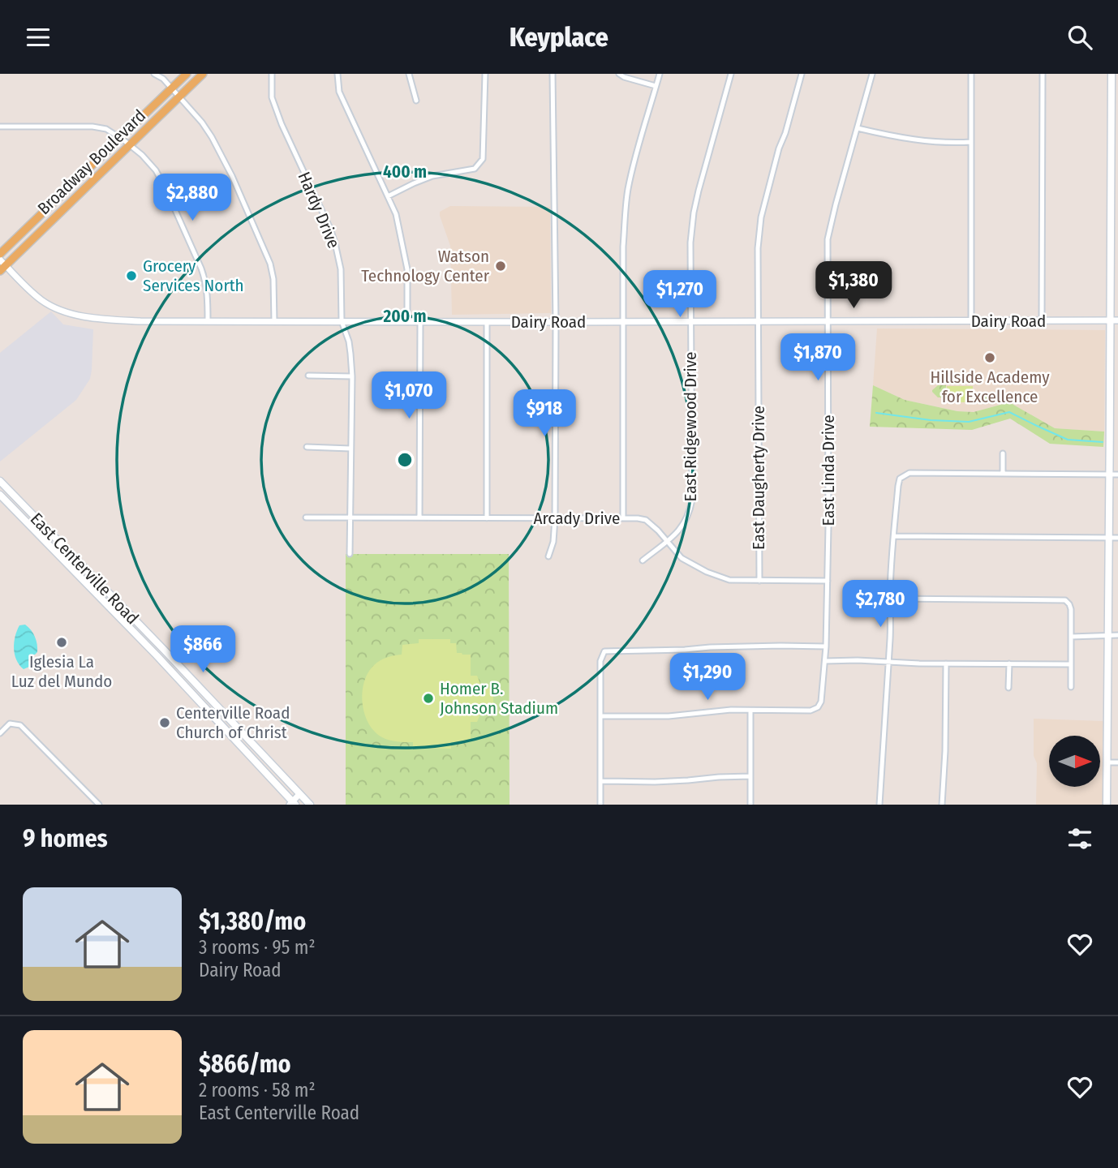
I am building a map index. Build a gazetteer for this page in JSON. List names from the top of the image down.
{
  "streets": {
    "main road": ["Broadway Boulevard", "East Centerville Road"],
    "street": [
      "Hardy Drive",
      "Dairy Road",
      "East Ridgewood Drive",
      "East Linda Drive",
      "East Daugherty Drive",
      "Arcady Drive"
    ]
  },
  "crossings": [
    ["Broadway Boulevard", "Dairy Road"],
    ["Hardy Drive", "Dairy Road"],
    ["Hardy Drive", "Arcady Drive"],
    ["Dairy Road", "East Ridgewood Drive"],
    ["Dairy Road", "East Linda Drive"],
    ["Dairy Road", "East Daugherty Drive"],
    ["East Ridgewood Drive", "Arcady Drive"],
    ["East Linda Drive", "Arcady Drive"],
    ["East Daugherty Drive", "Arcady Drive"]
  ],
  "places": [
    "Watson Technology Center",
    "Grocery Services North",
    "Hillside Academy for Excellence",
    "Iglesia La Luz del Mundo",
    "Homer B. Johnson Stadium",
    "Centerville Road Church of Christ"
  ],
  "north": "right",
  "page": {
    "header": "Keyplace",
    "price": [
      "$2,880",
      "$1,380",
      "$1,270",
      "$1,870",
      "$1,070",
      "$918",
      "$2,780",
      "$866",
      "$1,290"
    ],
    "heading": "9 homes",
    "list": [
      {
        "name": "$1,380/mo",
        "note": "3 rooms · 95 m² · Dairy Road"
      },
      {
        "name": "$866/mo",
        "note": "2 rooms · 58 m² · East Centerville Road"
      }
    ]
  },
  "rings": ["400 m", "200 m"]
}
